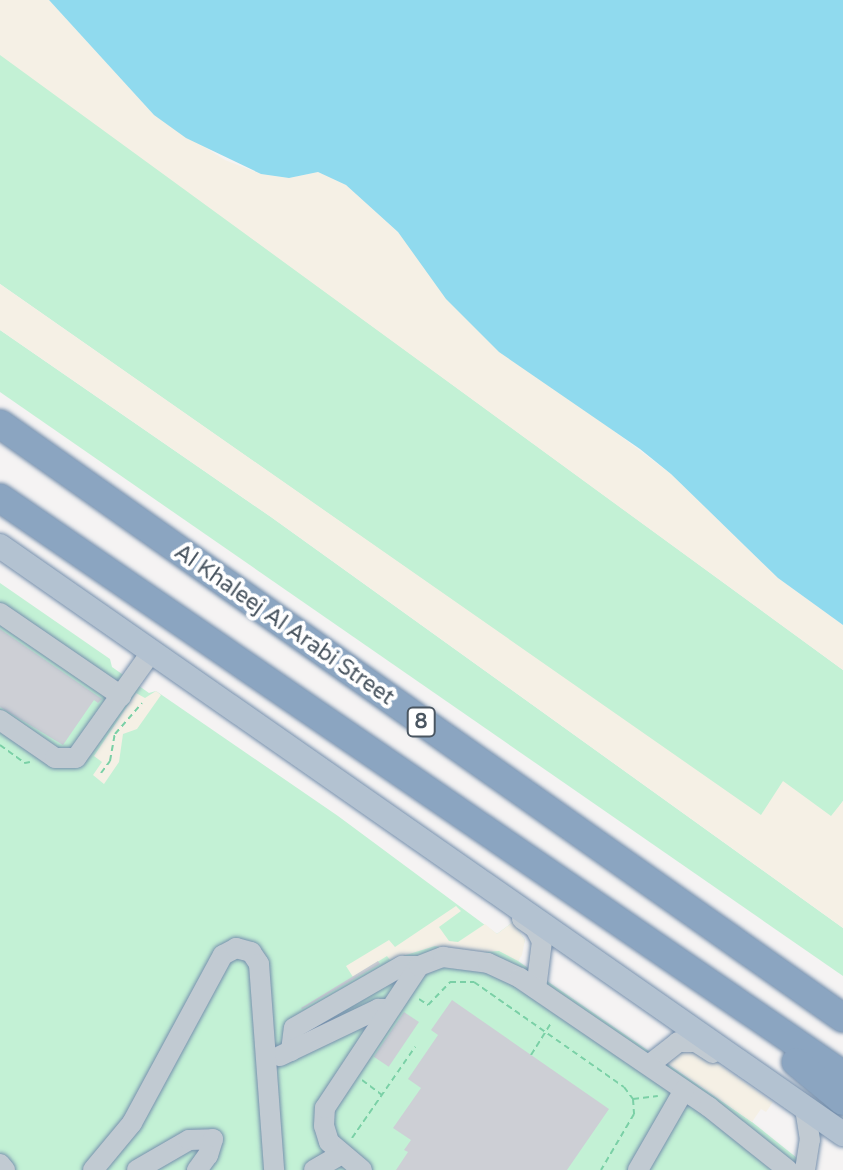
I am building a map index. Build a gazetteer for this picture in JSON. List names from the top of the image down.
{
  "streets": {
    "highway": ["Al Khaleej Al Arabi Street", "8"]
  }
}
